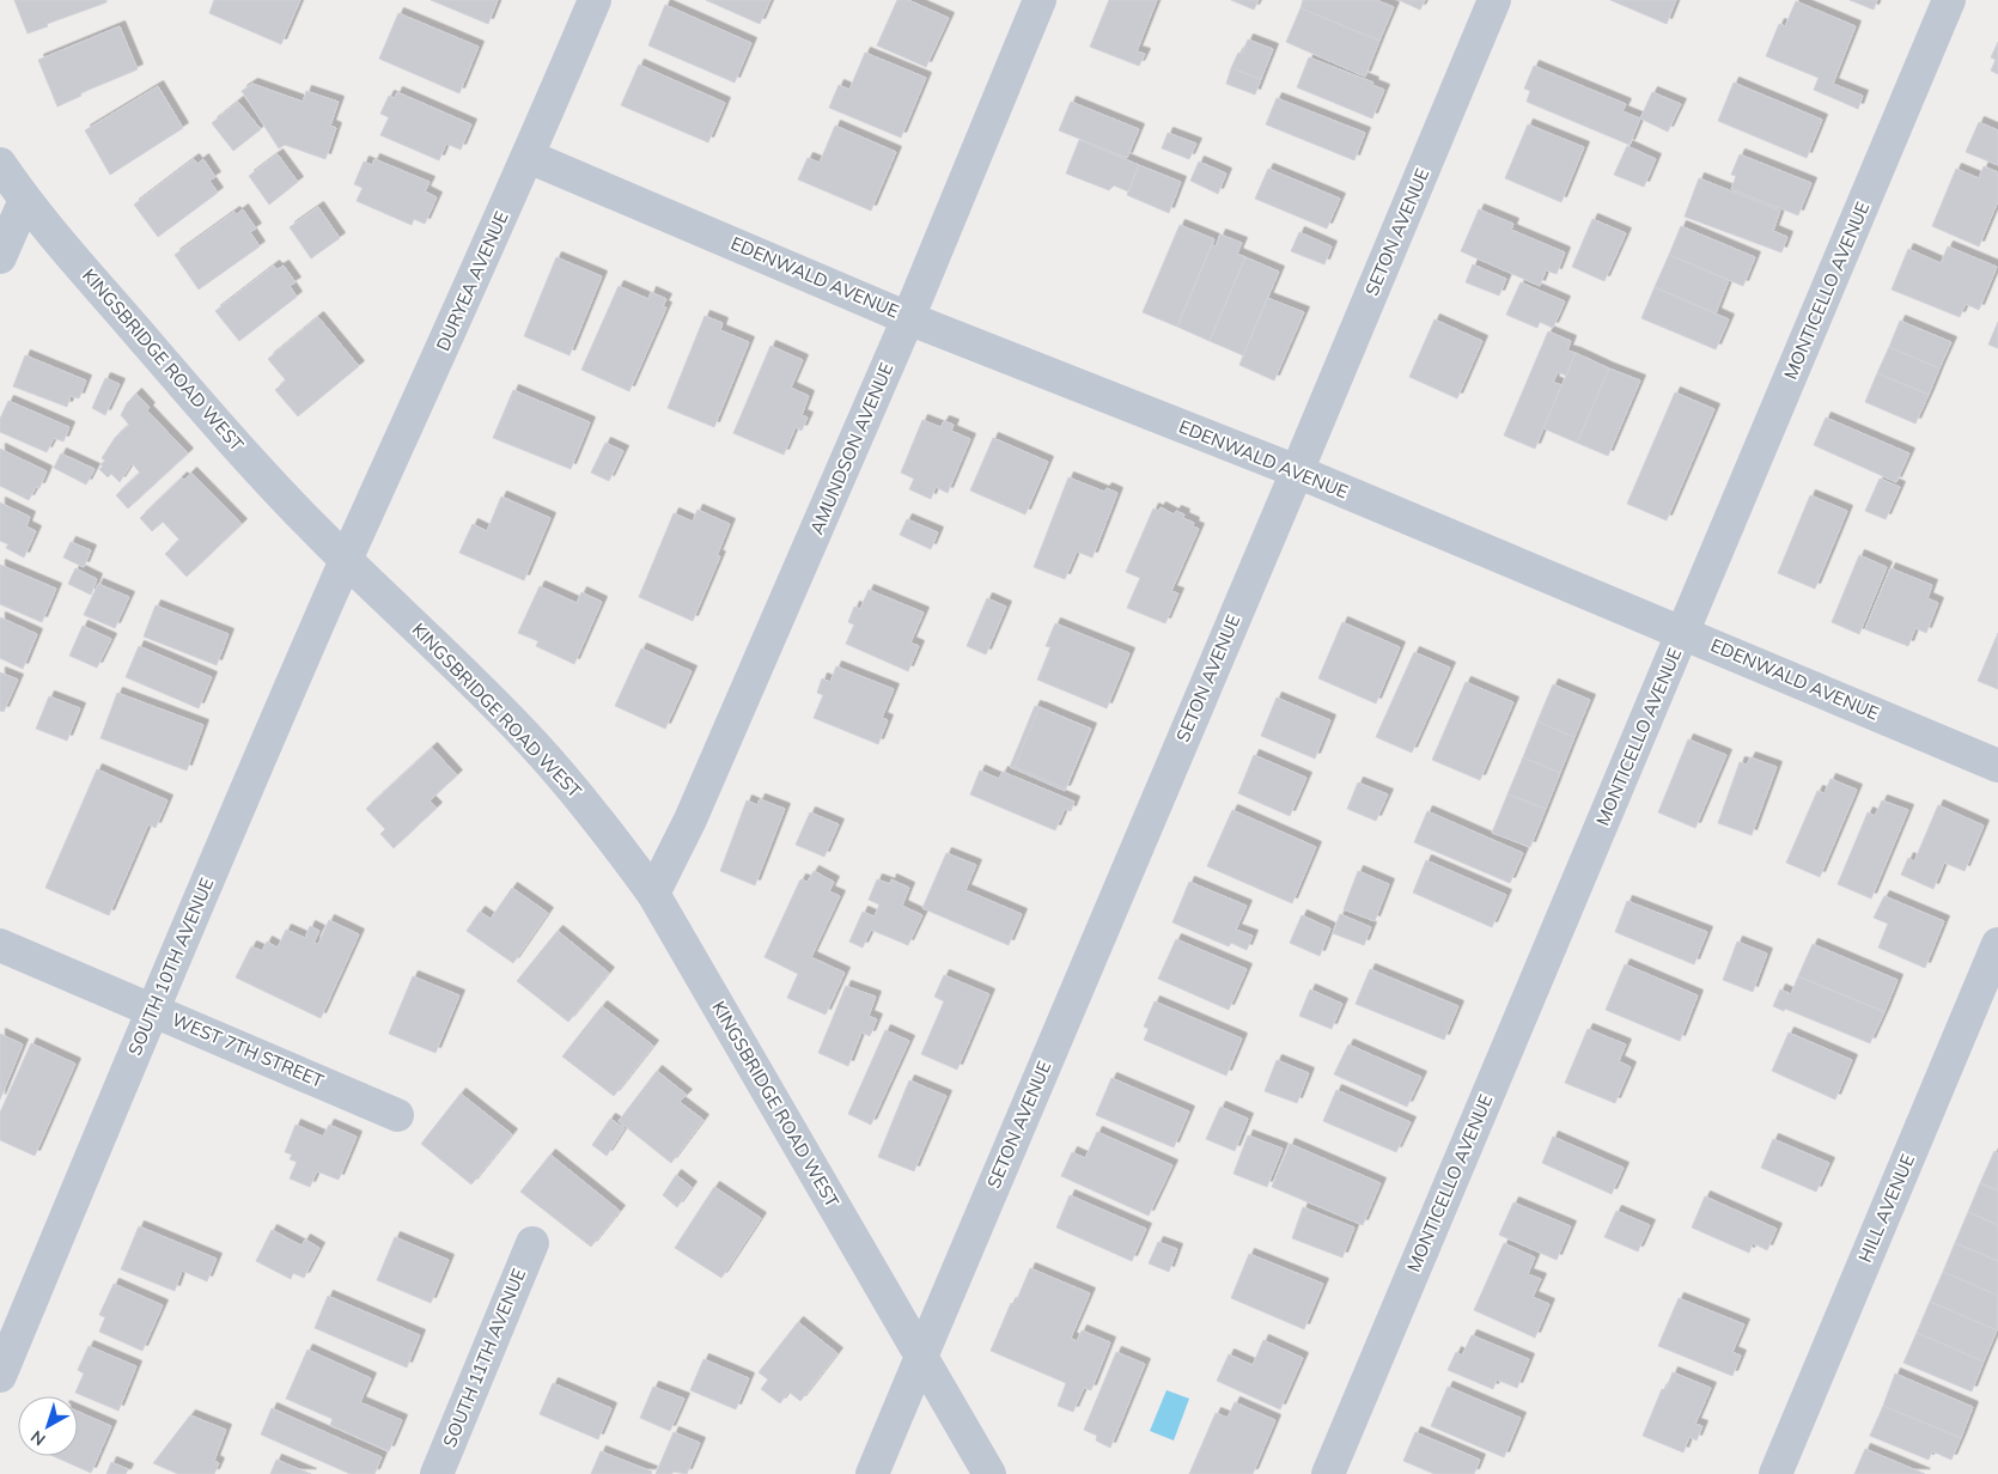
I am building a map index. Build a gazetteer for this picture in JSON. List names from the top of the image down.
{
  "streets": {
    "street": [
      "SETON AVENUE",
      "EDENWALD AVENUE",
      "DURYEA AVENUE",
      "MONTICELLO AVENUE",
      "KINGSBRIDGE ROAD WEST",
      "AMUNDSON AVENUE",
      "SOUTH 10TH AVENUE",
      "WEST 7TH STREET",
      "HILL AVENUE",
      "SOUTH 11TH AVENUE"
    ]
  },
  "crossings": [
    ["SETON AVENUE", "EDENWALD AVENUE"],
    ["SETON AVENUE", "KINGSBRIDGE ROAD WEST"],
    ["EDENWALD AVENUE", "DURYEA AVENUE"],
    ["EDENWALD AVENUE", "MONTICELLO AVENUE"],
    ["EDENWALD AVENUE", "AMUNDSON AVENUE"],
    ["DURYEA AVENUE", "KINGSBRIDGE ROAD WEST"],
    ["DURYEA AVENUE", "SOUTH 10TH AVENUE"],
    ["KINGSBRIDGE ROAD WEST", "AMUNDSON AVENUE"],
    ["KINGSBRIDGE ROAD WEST", "SOUTH 10TH AVENUE"],
    ["SOUTH 10TH AVENUE", "WEST 7TH STREET"]
  ],
  "north": "bottom left"
}
